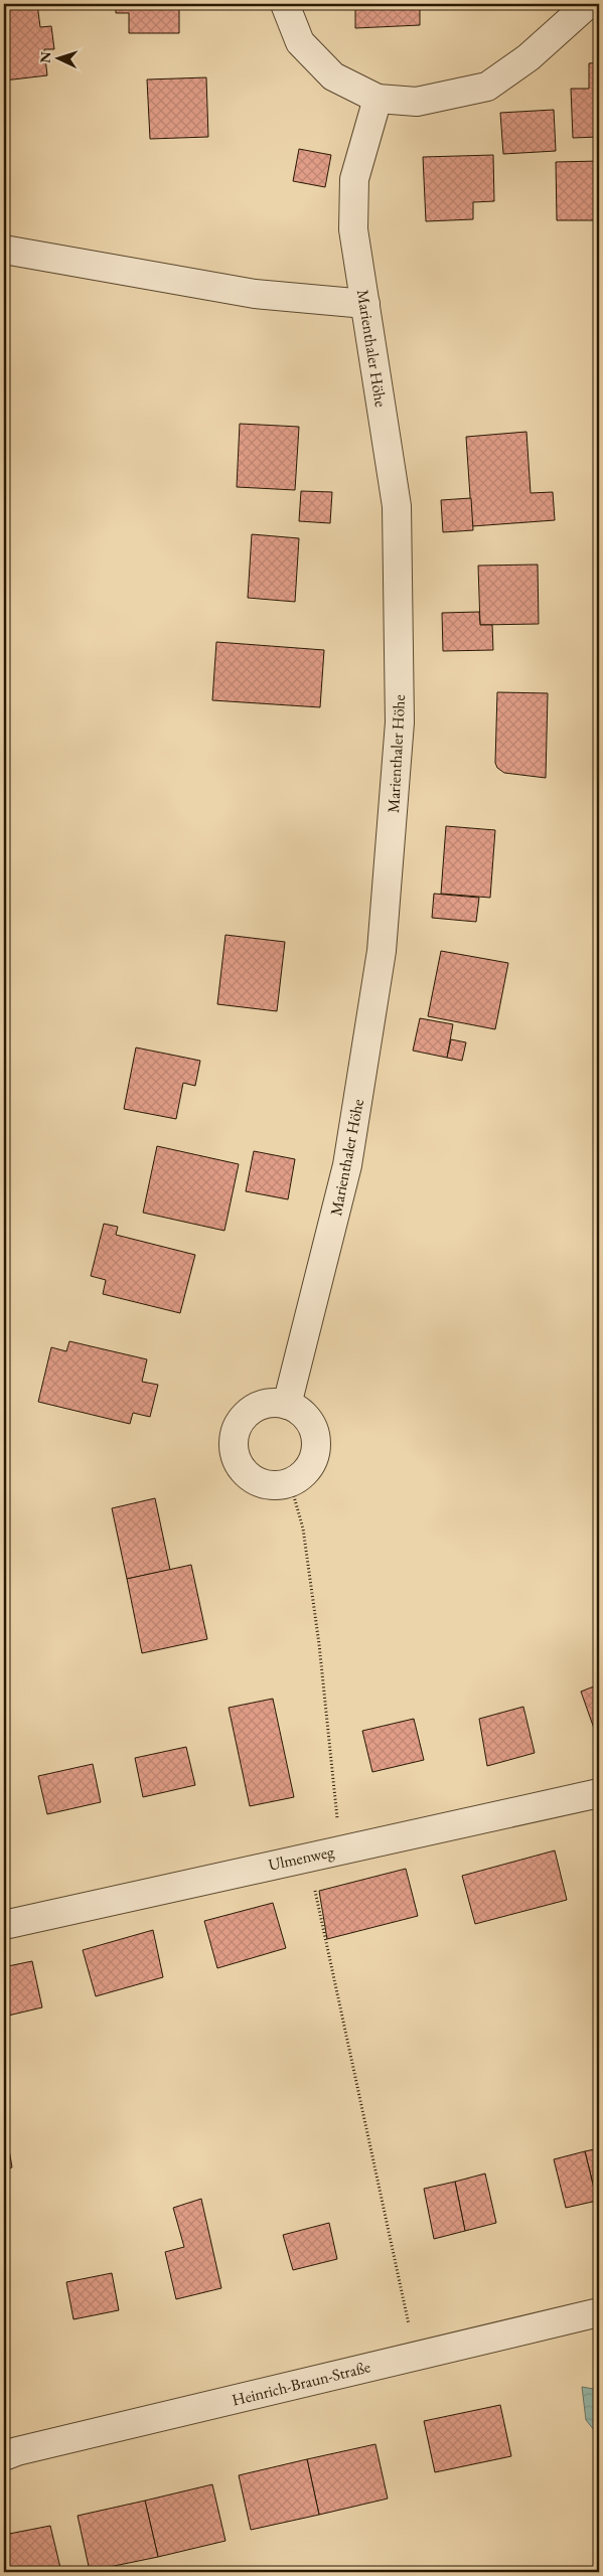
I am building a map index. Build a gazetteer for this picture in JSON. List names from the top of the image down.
{
  "streets": {
    "street": ["Marienthaler Höhe", "Ulmenweg", "Heinrich-Braun-Straße"]
  },
  "north": "left"
}
